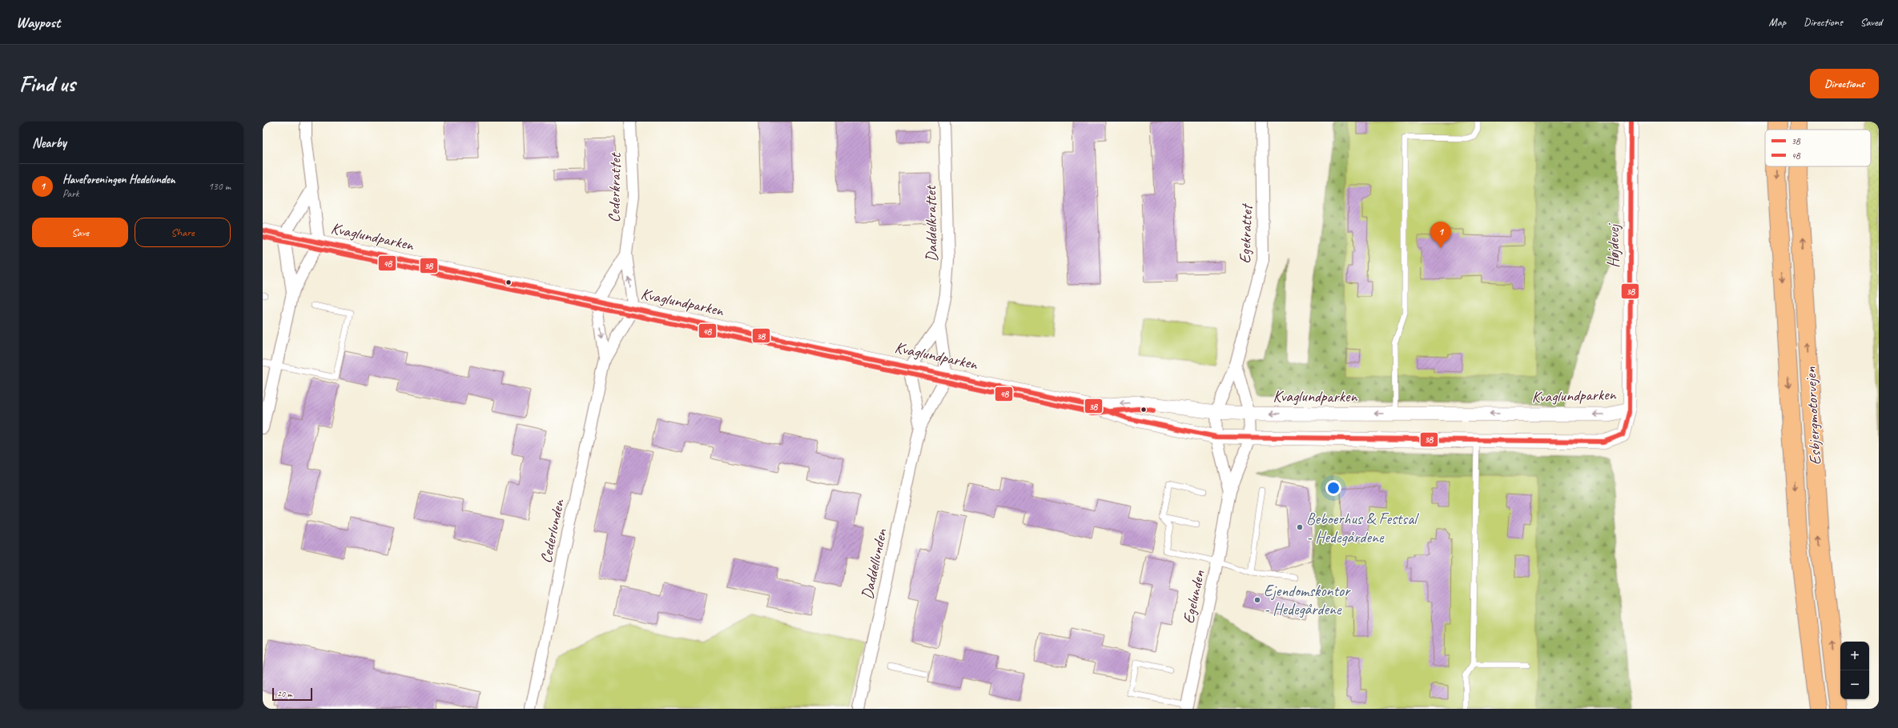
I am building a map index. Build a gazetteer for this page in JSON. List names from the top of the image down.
{
  "streets": {
    "highway": ["Esbjergmotorvejen"],
    "street": [
      "Cederkrattet",
      "Daddelkrattet",
      "Egekrattet",
      "Kvaglundparken",
      "Højdevej",
      "Cederlunden",
      "Daddellunden",
      "Egelunden"
    ]
  },
  "crossings": [
    ["Cederkrattet", "Kvaglundparken"],
    ["Cederkrattet", "Cederlunden"],
    ["Daddelkrattet", "Kvaglundparken"],
    ["Daddelkrattet", "Daddellunden"],
    ["Egekrattet", "Kvaglundparken"],
    ["Egekrattet", "Egelunden"],
    ["Kvaglundparken", "Højdevej"],
    ["Kvaglundparken", "Cederlunden"],
    ["Kvaglundparken", "Daddellunden"],
    ["Kvaglundparken", "Egelunden"]
  ],
  "places": ["Beboerhus & Festsal - Hedegårdene", "Ejendomskontor - Hedegårdene"],
  "lines": ["transit line 3B", "transit line 4B"],
  "legend": ["3B", "4B"],
  "scale_bar": "20 m",
  "page": {
    "header": "Waypost",
    "nav": ["Map", "Directions", "Saved"],
    "buttons": [
      "Directions",
      ["Save", "Share"]
    ],
    "title": "Find us",
    "heading": "Nearby",
    "list": [
      {
        "mark": "1",
        "name": "Haveforeningen Hedelunden",
        "note": "Park",
        "value": "130 m"
      }
    ],
    "pins": "1",
    "map_buttons": ["+", "−"],
    "scale": "20 m"
  }
}
